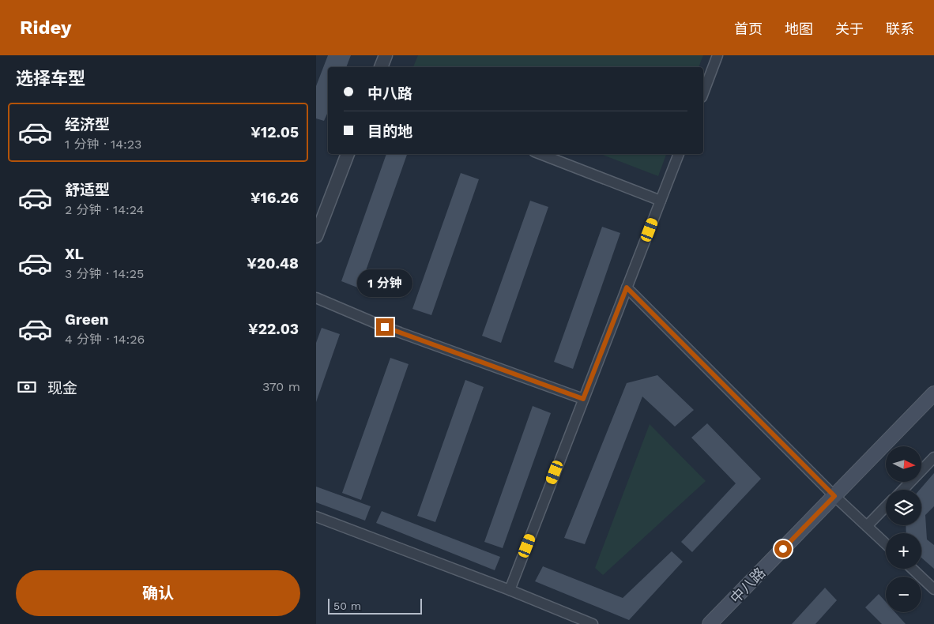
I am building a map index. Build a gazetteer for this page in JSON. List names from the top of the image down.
{
  "streets": {
    "main road": ["中八路"]
  },
  "scale_bar": "50 m",
  "north": "right",
  "page": {
    "header": "Ridey",
    "nav": [
      "首页",
      "地图",
      "关于",
      "联系"
    ],
    "heading": "选择车型",
    "banner": ["中八路", "目的地"],
    "list": [
      {
        "name": "经济型",
        "note": "1 分钟 · 14:23",
        "value": "¥12.05"
      },
      {
        "name": "舒适型",
        "note": "2 分钟 · 14:24",
        "value": "¥16.26"
      },
      {
        "name": "XL",
        "note": "3 分钟 · 14:25",
        "value": "¥20.48"
      },
      {
        "name": "Green",
        "note": "4 分钟 · 14:26",
        "value": "¥22.03"
      }
    ],
    "bubble": "1 分钟",
    "pay": ["现金", "370 m"],
    "map_buttons": ["+", "−"],
    "buttons": "确认",
    "scale": "50 m"
  }
}
